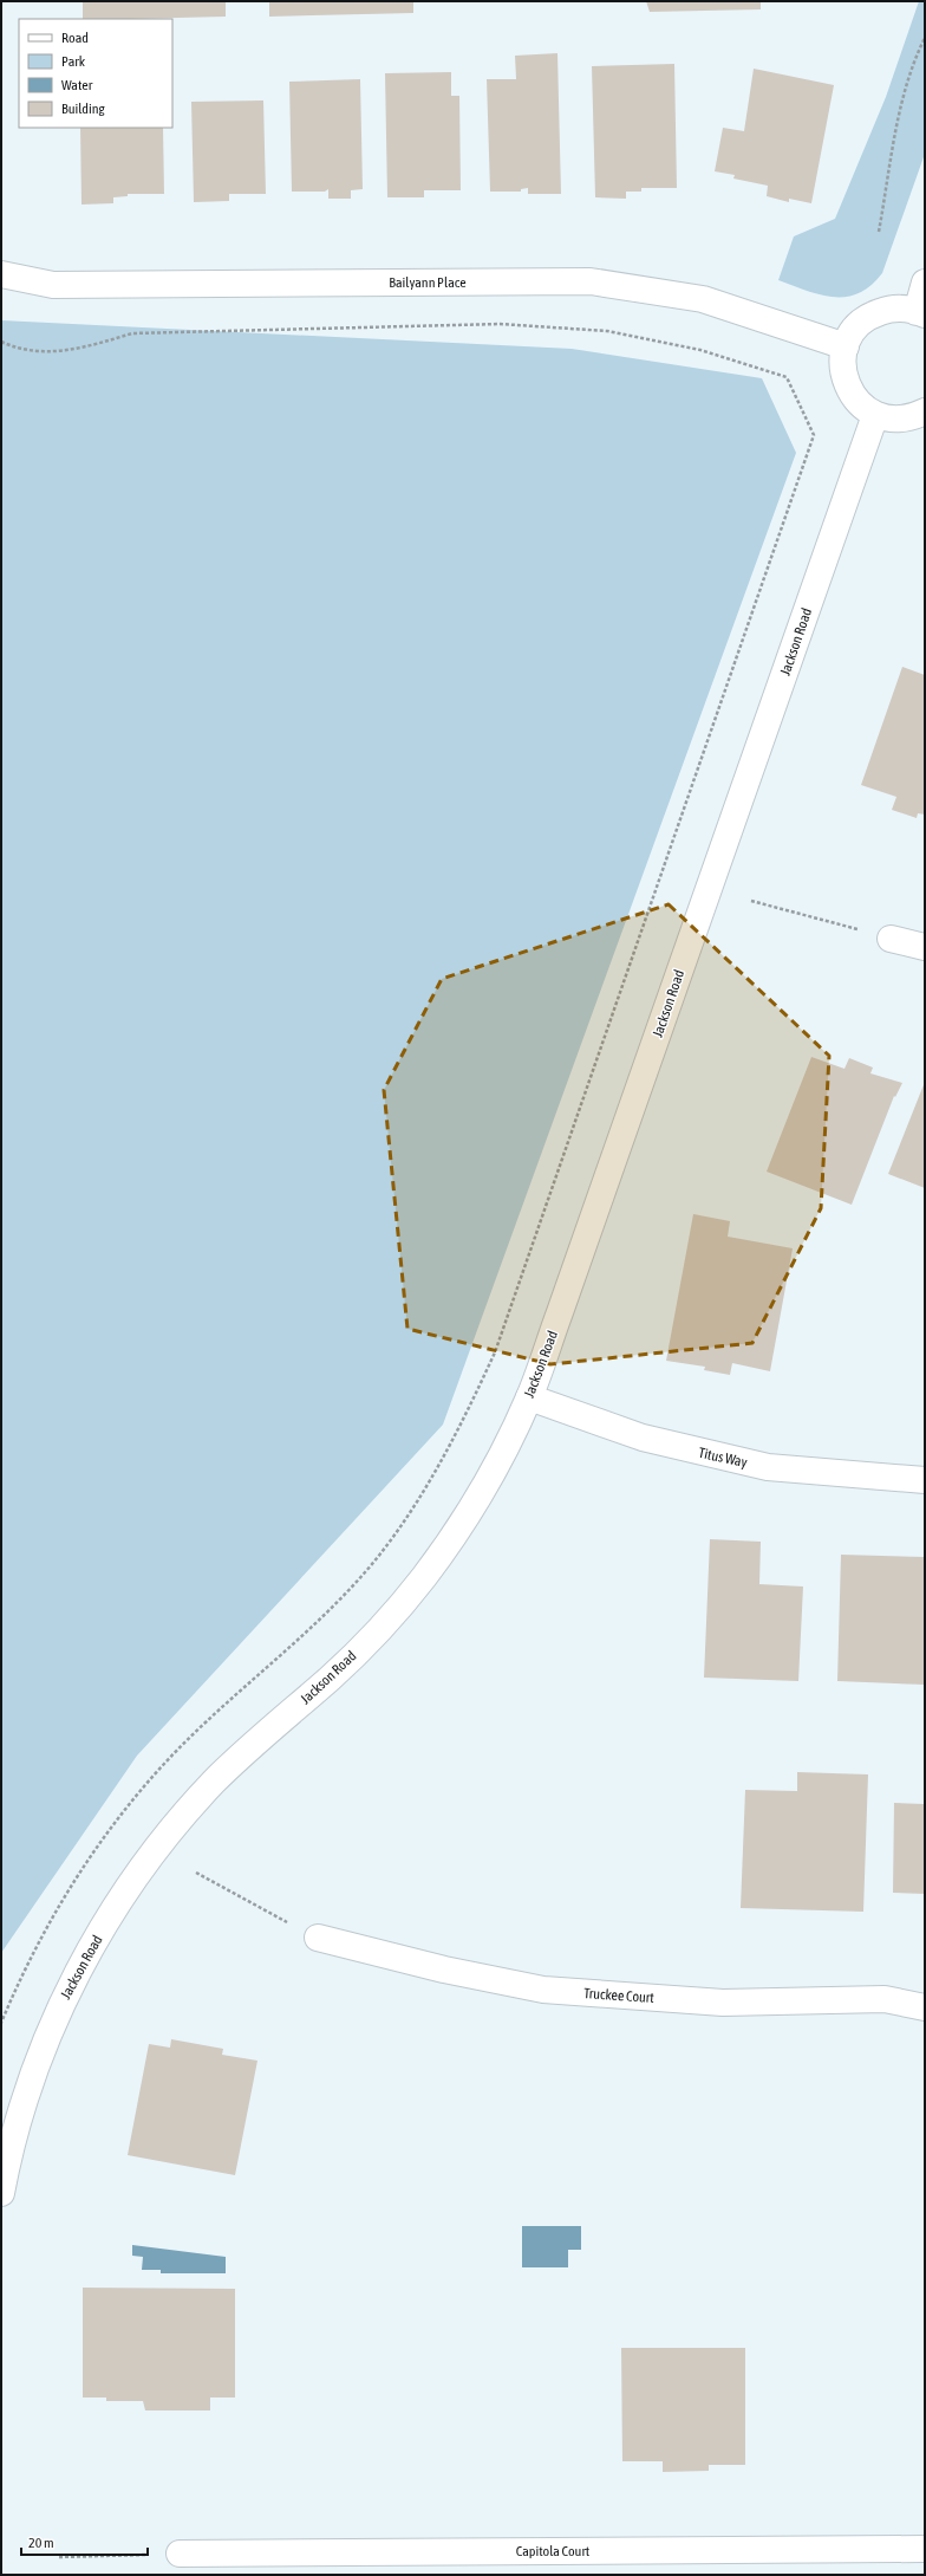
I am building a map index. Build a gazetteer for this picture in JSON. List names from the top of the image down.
{
  "streets": {
    "street": [
      "Bailyann Place",
      "Jackson Road",
      "Titus Way",
      "Truckee Court",
      "Capitola Court"
    ]
  },
  "crossings": [
    ["Jackson Road", "Titus Way"]
  ],
  "legend": [
    "Road",
    "Park",
    "Water",
    "Building"
  ],
  "scale_bar": "20 m"
}
